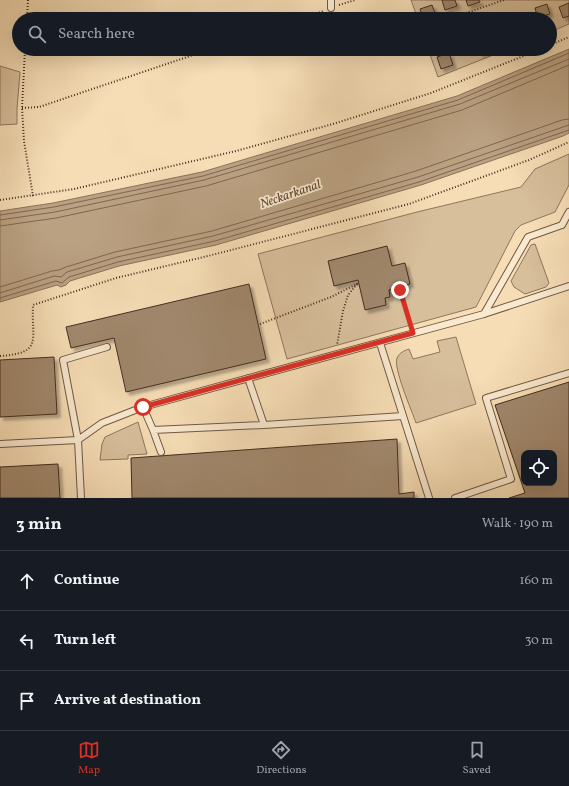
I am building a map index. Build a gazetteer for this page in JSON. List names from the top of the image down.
{
  "water": ["Neckarkanal"],
  "page": {
    "search": "Search here",
    "heading": ["3 min", "Walk · 190 m"],
    "list": [
      ["Continue", "160 m"],
      ["Turn left", "30 m"],
      "Arrive at destination"
    ],
    "nav": ["Map", "Directions", "Saved"]
  }
}
